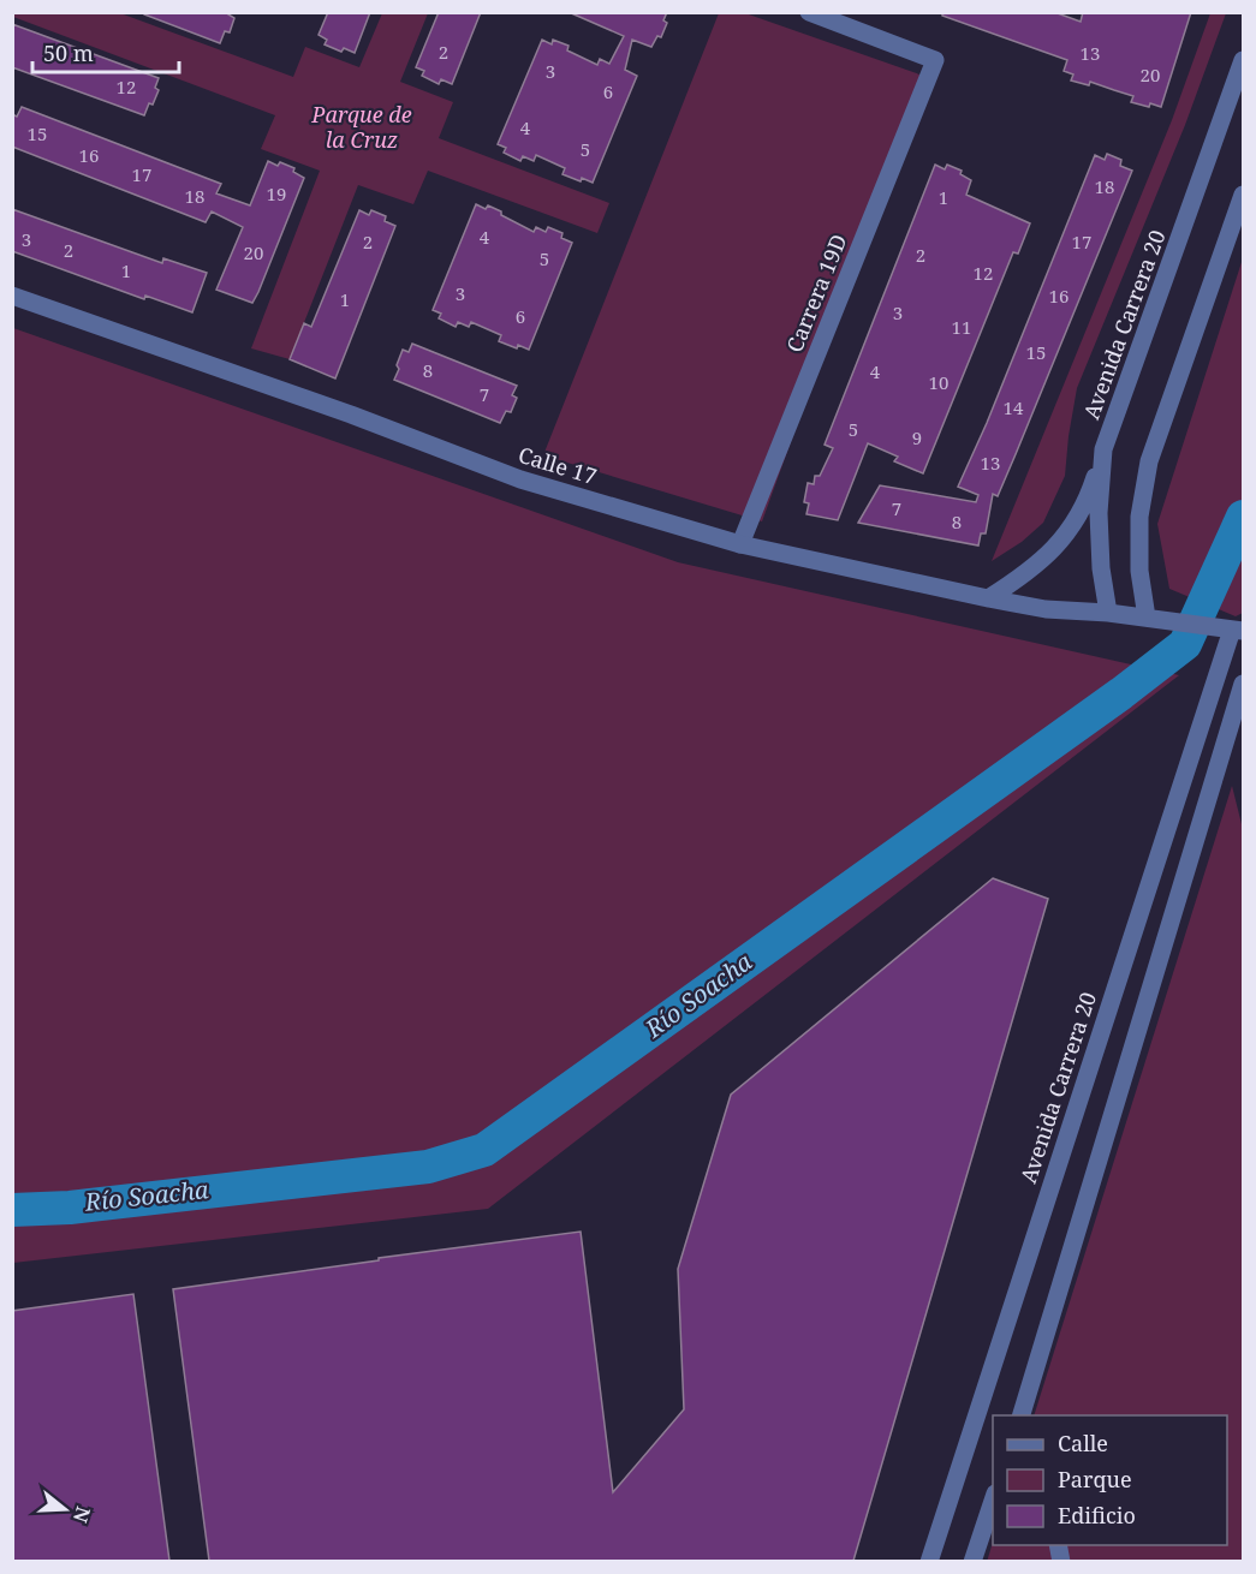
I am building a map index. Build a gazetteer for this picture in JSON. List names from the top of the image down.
{
  "streets": {
    "street": ["Carrera 19D", "Avenida Carrera 20", "Calle 17"]
  },
  "crossings": [
    ["Carrera 19D", "Calle 17"],
    ["Avenida Carrera 20", "Calle 17"]
  ],
  "water": ["Río Soacha"],
  "parks": ["Parque de la Cruz"],
  "house_numbers": [
    "2",
    "13",
    "3",
    "20",
    "12",
    "6",
    "4",
    "15",
    "5",
    "16",
    "17",
    "18",
    "19",
    "18",
    "1",
    "4",
    "3",
    "2",
    "17",
    "2",
    "20",
    "2",
    "5",
    "1",
    "12",
    "3",
    "16",
    "1",
    "3",
    "6",
    "11",
    "15",
    "8",
    "4",
    "10",
    "7",
    "14",
    "5",
    "9",
    "13",
    "7",
    "8"
  ],
  "legend": ["Calle", "Parque", "Edificio"],
  "scale_bar": "50 m",
  "north": "right"
}
